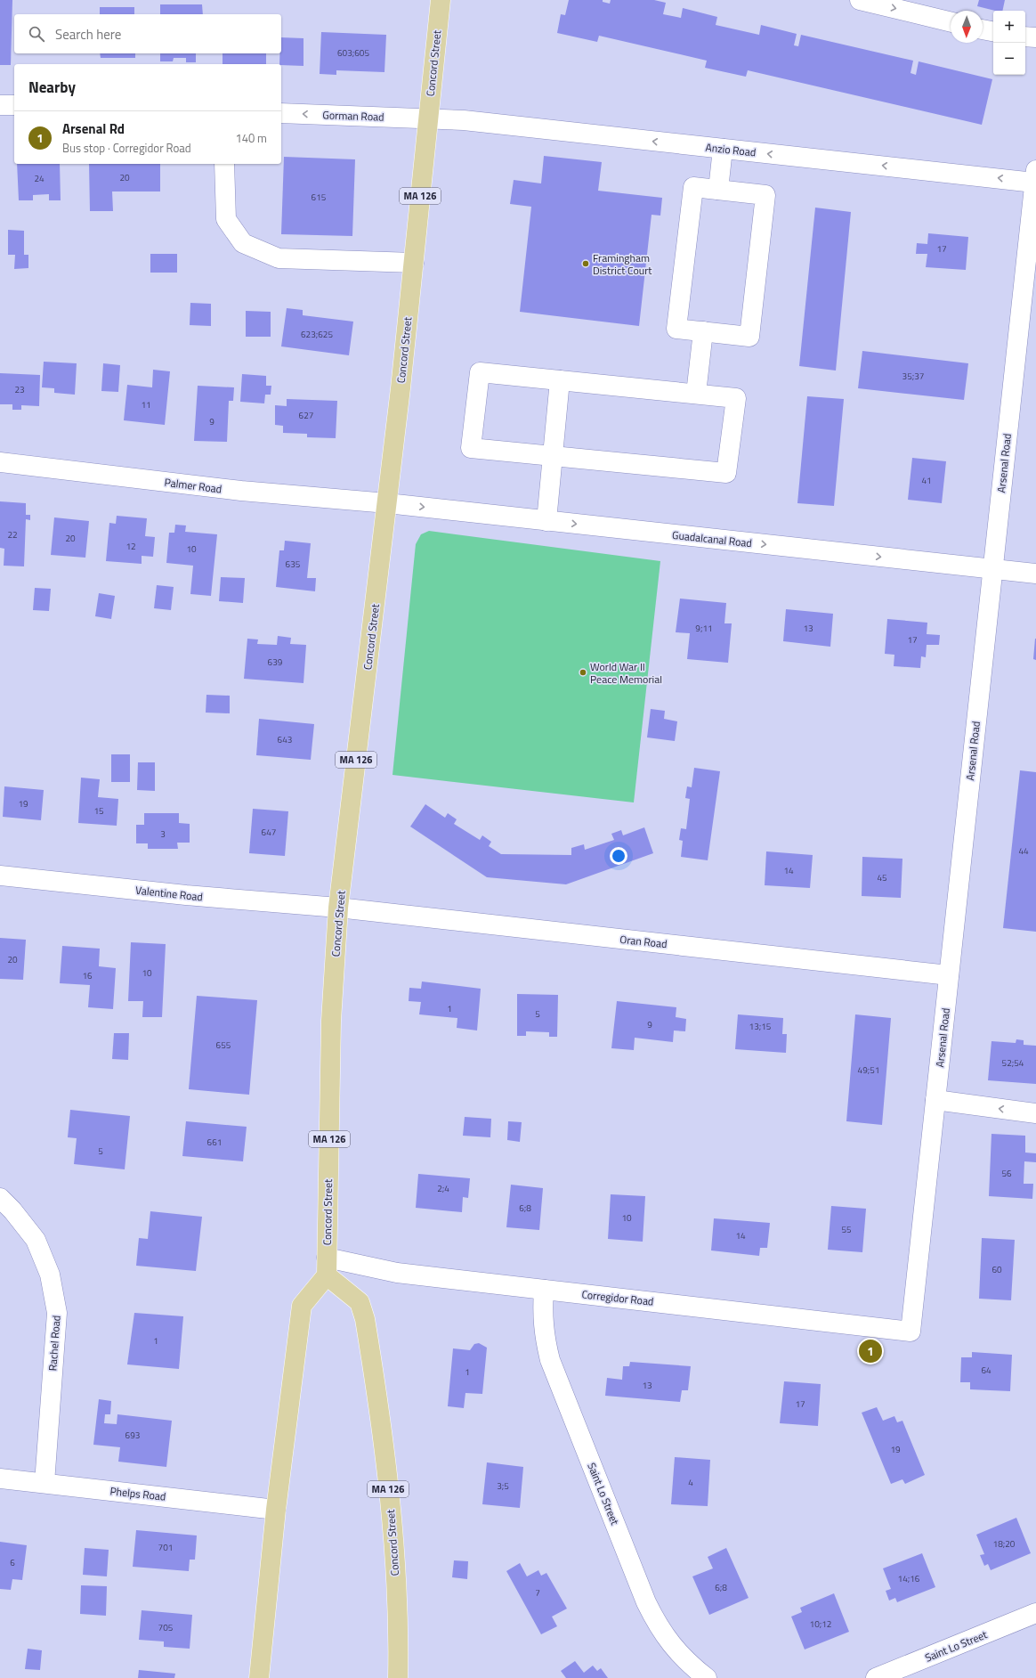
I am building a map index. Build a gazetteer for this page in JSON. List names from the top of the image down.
{
  "streets": {
    "main road": ["Concord Street", "MA 126"],
    "street": [
      "Gorman Road",
      "Anzio Road",
      "Arsenal Road",
      "Palmer Road",
      "Guadalcanal Road",
      "Valentine Road",
      "Oran Road",
      "Corregidor Road",
      "Rachel Road",
      "Phelps Road",
      "Saint Lo Street"
    ]
  },
  "crossings": [
    ["Concord Street", "Gorman Road"],
    ["Concord Street", "Anzio Road"],
    ["Concord Street", "Palmer Road"],
    ["Concord Street", "Guadalcanal Road"],
    ["Concord Street", "Valentine Road"],
    ["Concord Street", "Oran Road"],
    ["Concord Street", "Corregidor Road"],
    ["Gorman Road", "Anzio Road"],
    ["Anzio Road", "Arsenal Road"],
    ["Arsenal Road", "Guadalcanal Road"],
    ["Arsenal Road", "Oran Road"],
    ["Arsenal Road", "Corregidor Road"],
    ["Palmer Road", "Guadalcanal Road"],
    ["Valentine Road", "Oran Road"],
    ["Corregidor Road", "Saint Lo Street"],
    ["Rachel Road", "Phelps Road"]
  ],
  "one_way": ["Gorman Road", "Anzio Road", "Guadalcanal Road"],
  "places": ["Framingham District Court", "World War II Peace Memorial"],
  "house_numbers": [
    "603;605",
    "20",
    "24",
    "615",
    "17",
    "623;625",
    "35;37",
    "23",
    "11",
    "627",
    "9",
    "41",
    "22",
    "20",
    "12",
    "10",
    "635",
    "9;11",
    "13",
    "17",
    "639",
    "643",
    "19",
    "15",
    "647",
    "3",
    "44",
    "14",
    "45",
    "20",
    "10",
    "16",
    "1",
    "5",
    "9",
    "13;15",
    "655",
    "52;54",
    "49;51",
    "661",
    "5",
    "56",
    "2;4",
    "6;8",
    "10",
    "55",
    "14",
    "60",
    "1",
    "64",
    "1",
    "13",
    "17",
    "693",
    "19",
    "4",
    "3;5",
    "18;20",
    "701",
    "6",
    "14;16",
    "6;8",
    "7",
    "10;12",
    "705"
  ],
  "north": "bottom",
  "page": {
    "map_buttons": ["+", "−"],
    "search": "Search here",
    "heading": "Nearby",
    "list": [
      {
        "mark": "1",
        "name": "Arsenal Rd",
        "note": "Bus stop · Corregidor Road",
        "value": "140 m"
      }
    ],
    "pins": "1"
  }
}
